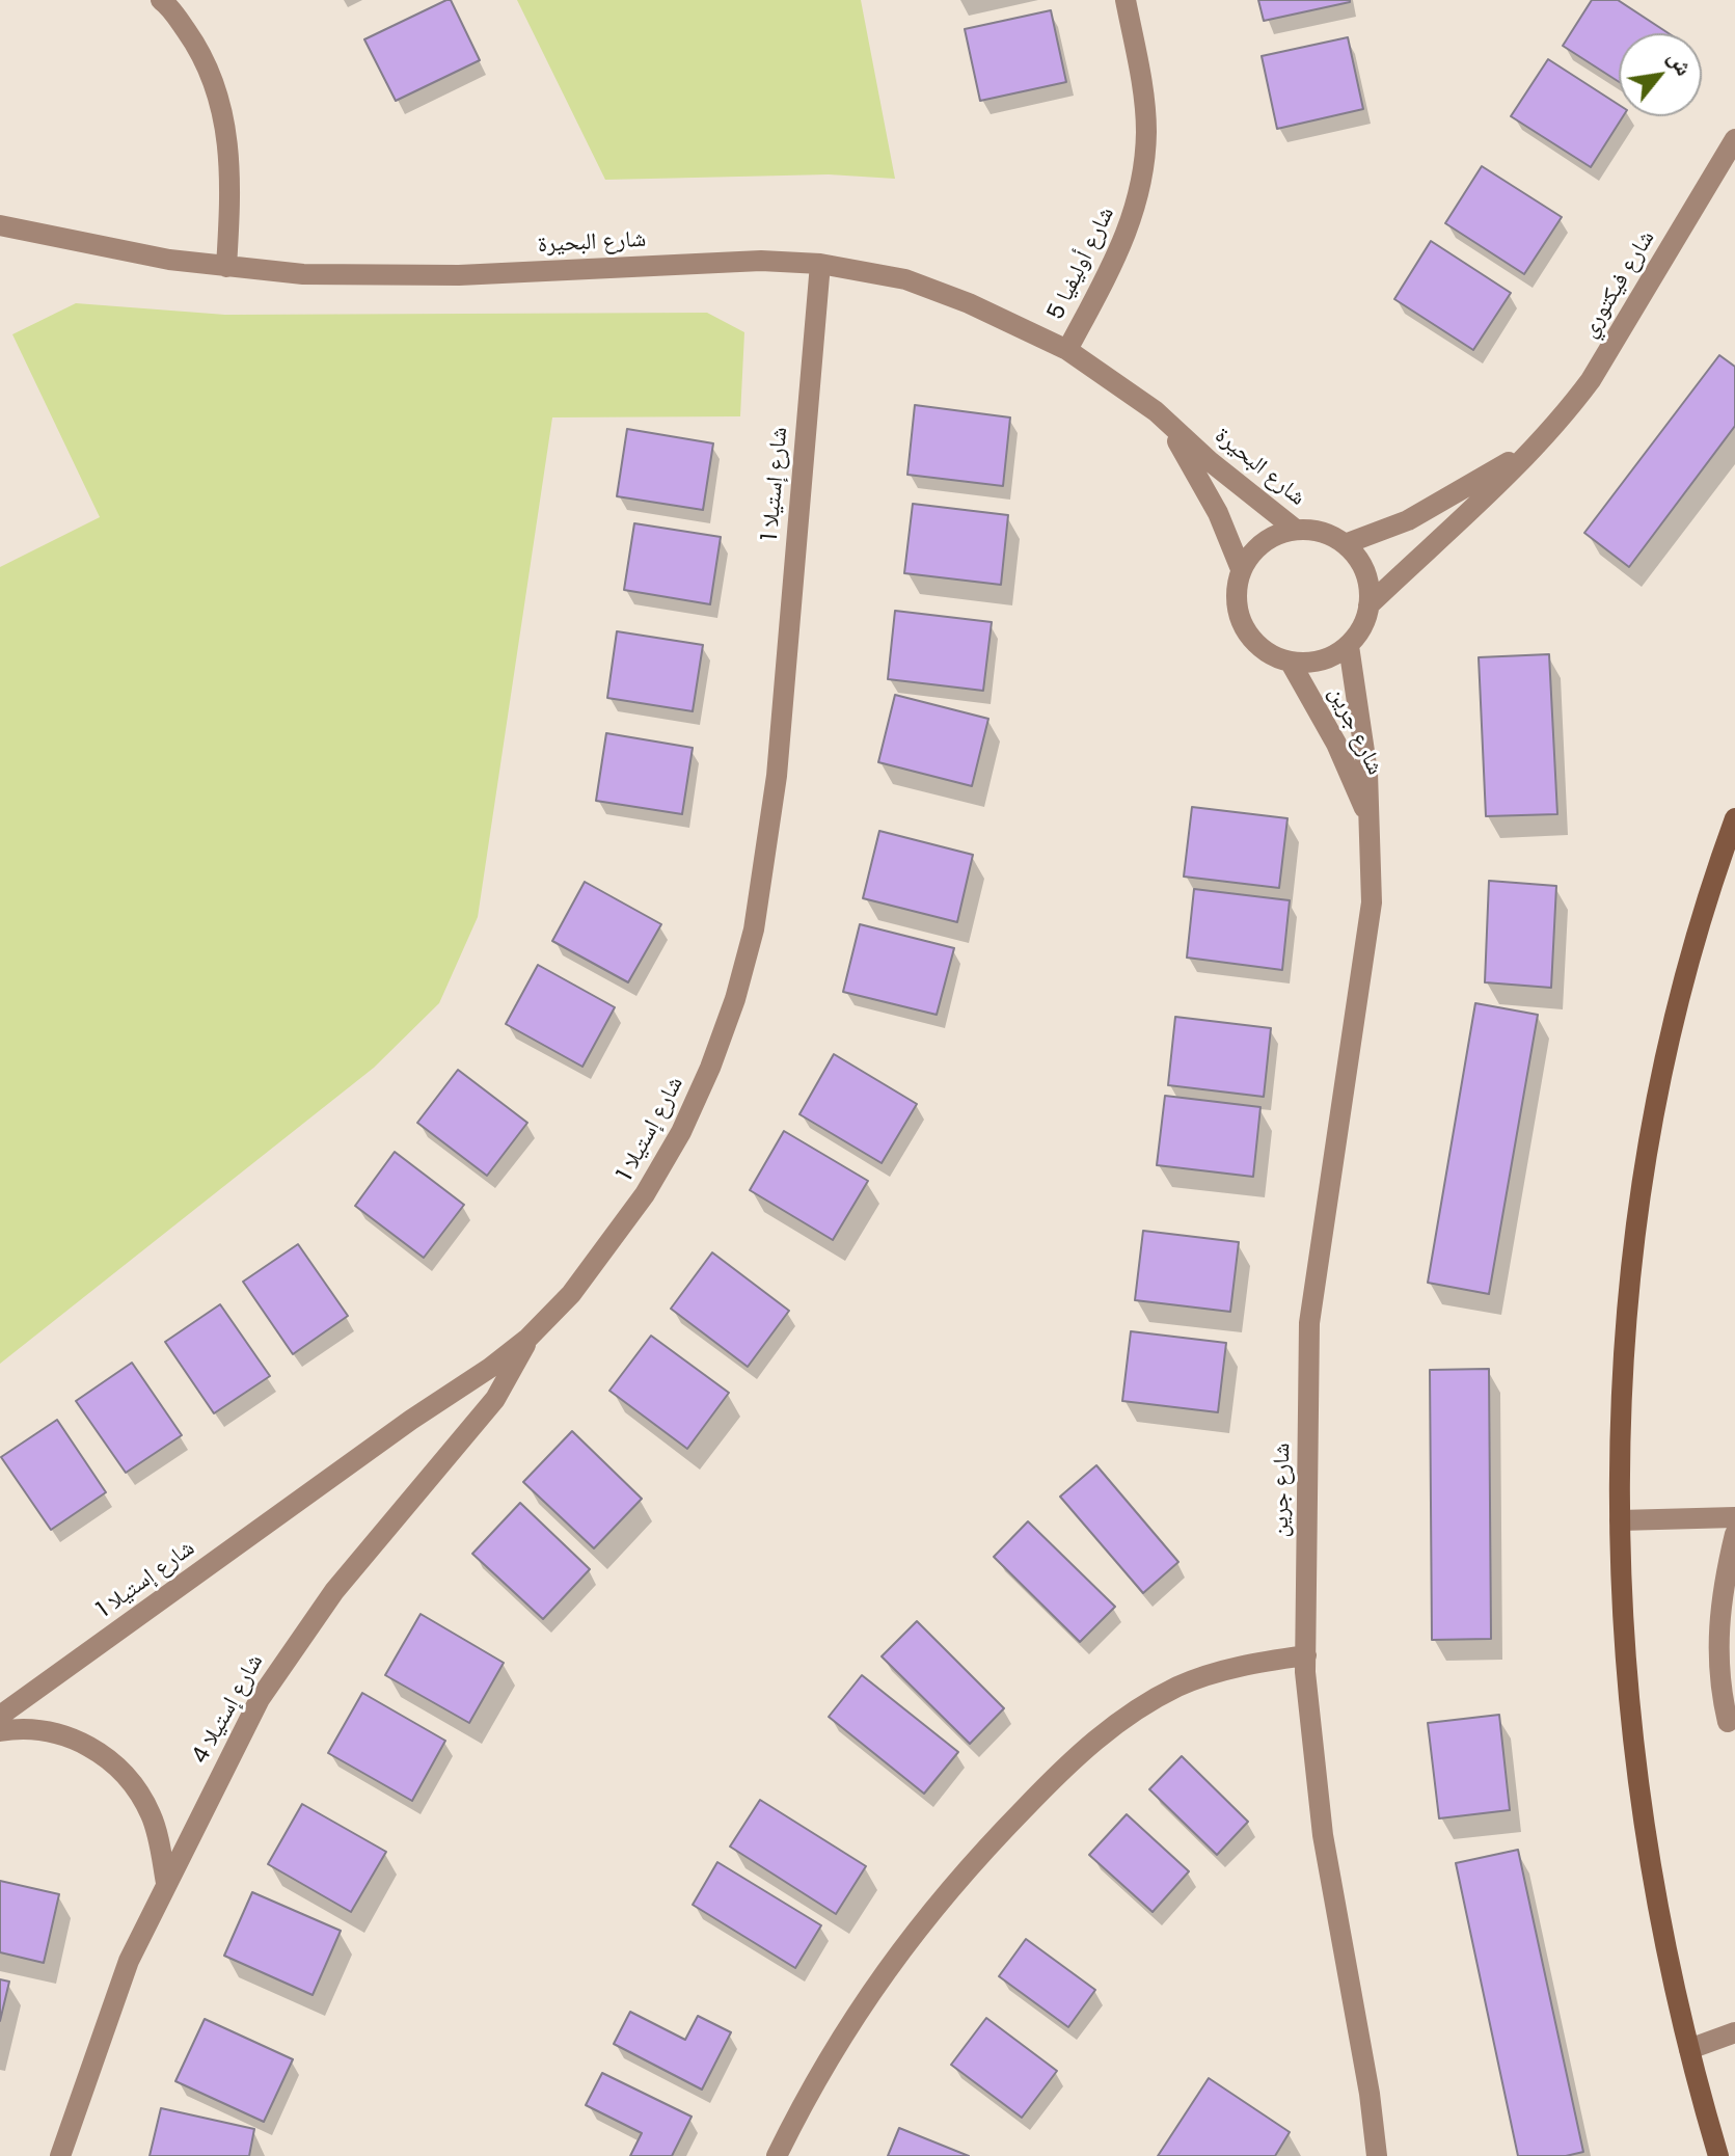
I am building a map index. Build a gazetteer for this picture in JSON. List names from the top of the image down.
{
  "streets": {
    "street": [
      "شارع البحيرة",
      "شارع أوليفيا 5",
      "شارع فيكتوري",
      "شارع إستيلا 1",
      "شارع جرين",
      "شارع إستيلا 4"
    ]
  },
  "crossings": [
    ["شارع البحيرة", "شارع أوليفيا 5"],
    ["شارع البحيرة", "شارع فيكتوري"],
    ["شارع البحيرة", "شارع إستيلا 1"],
    ["شارع البحيرة", "شارع جرين"],
    ["شارع فيكتوري", "شارع جرين"],
    ["شارع إستيلا 1", "شارع إستيلا 4"]
  ],
  "north": "top right"
}
